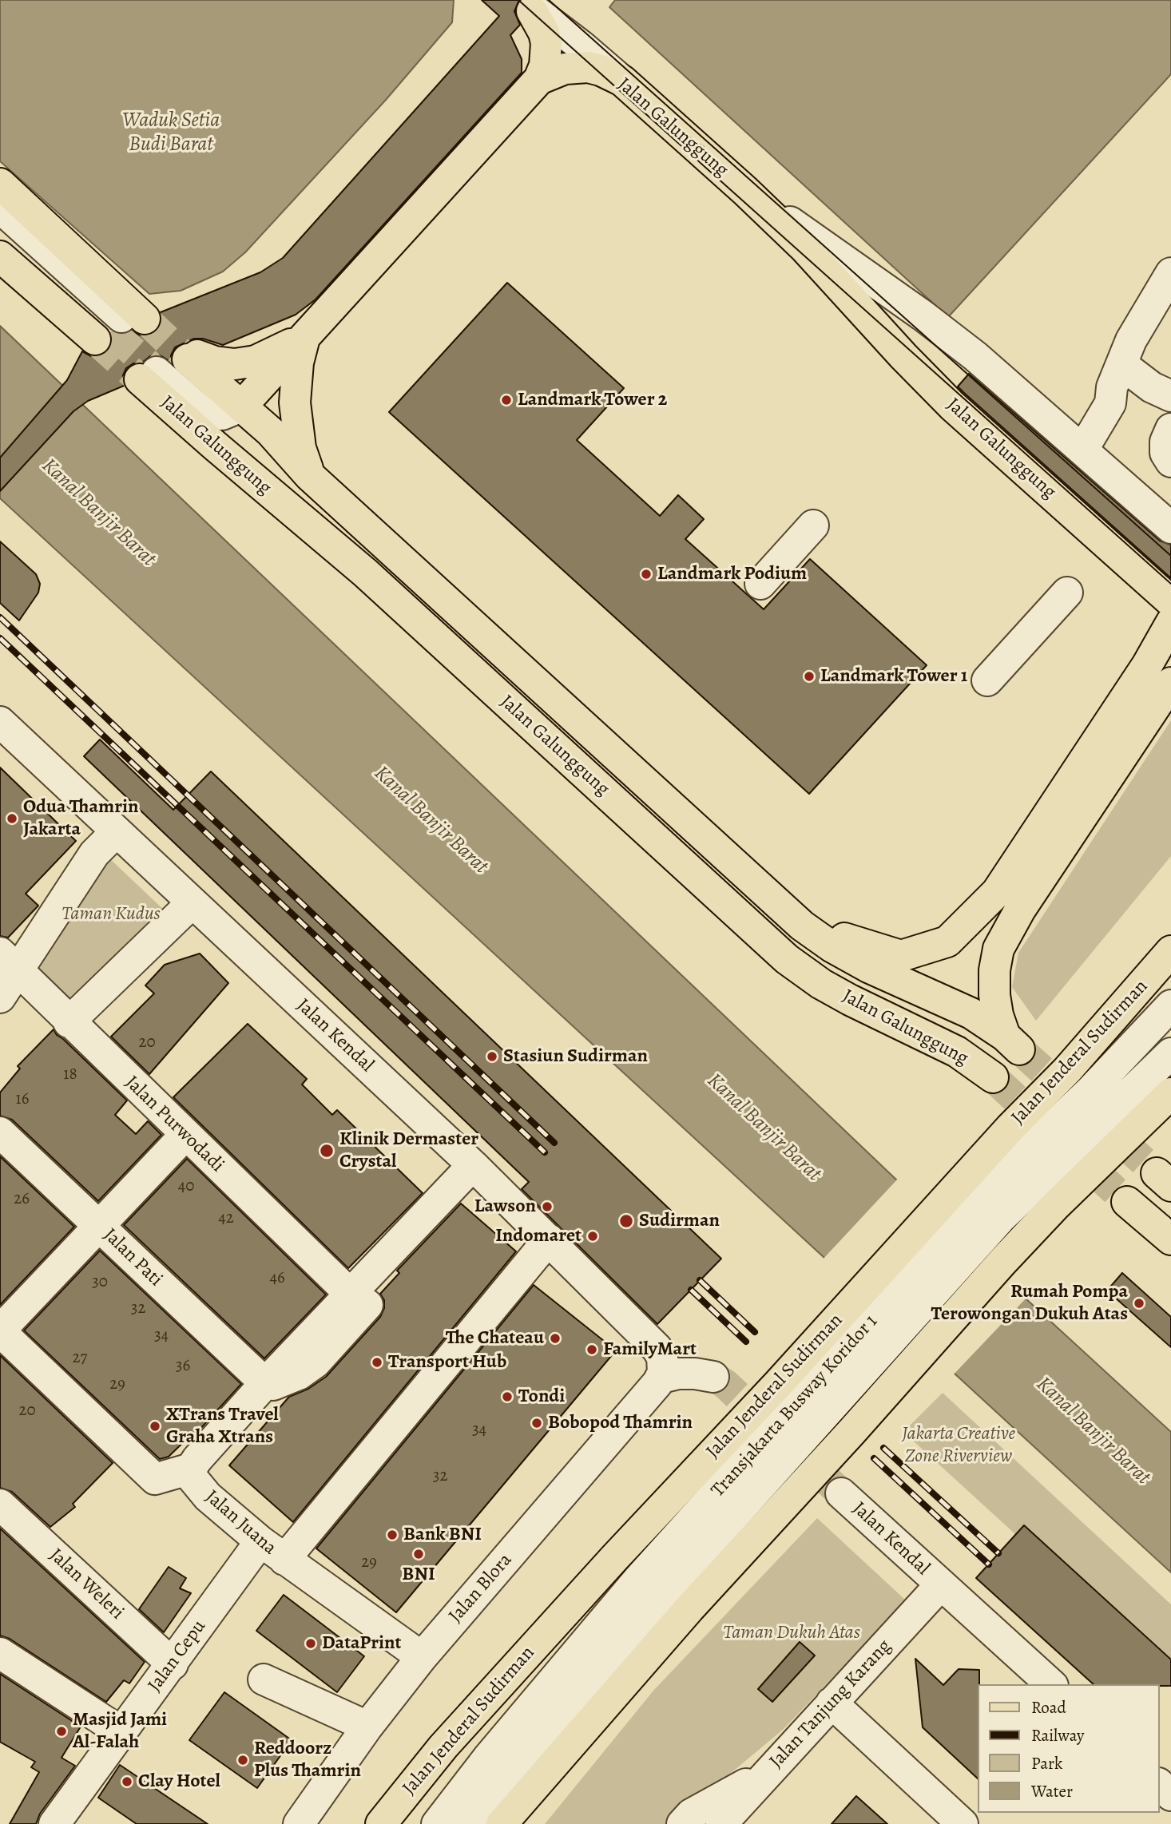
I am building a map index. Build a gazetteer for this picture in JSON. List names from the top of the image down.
{
  "streets": {
    "main road": ["Jalan Galunggung", "Jalan Jenderal Sudirman"],
    "street": [
      "Jalan Kendal",
      "Jalan Purwodadi",
      "Jalan Pati",
      "Transjakarta Busway Koridor 1",
      "Jalan Juana",
      "Jalan Weleri",
      "Jalan Blora",
      "Jalan Cepu",
      "Jalan Tanjung Karang"
    ]
  },
  "crossings": [
    ["Jalan Kendal", "Jalan Blora"],
    ["Jalan Kendal", "Jalan Tanjung Karang"],
    ["Jalan Juana", "Jalan Blora"],
    ["Jalan Juana", "Jalan Cepu"],
    ["Jalan Weleri", "Jalan Cepu"]
  ],
  "water": ["Waduk Setia Budi Barat", "Kanal Banjir Barat"],
  "parks": ["Taman Kudus", "Jakarta Creative Zone Riverview", "Taman Dukuh Atas"],
  "places": [
    "Landmark Tower 2",
    "Landmark Podium",
    "Landmark Tower 1",
    "Odua Thamrin Jakarta",
    "Stasiun Sudirman",
    "Klinik Dermaster Crystal",
    "Lawson",
    "Sudirman",
    "Indomaret",
    "Rumah Pompa Terowongan Dukuh Atas",
    "The Chateau",
    "FamilyMart",
    "Transport Hub",
    "Tondi",
    "Bobopod Thamrin",
    "XTrans Travel Graha Xtrans",
    "Bank BNI",
    "BNI",
    "DataPrint",
    "Masjid Jami Al-Falah",
    "Reddoorz Plus Thamrin",
    "Clay Hotel"
  ],
  "house_numbers": [
    "20",
    "18",
    "16",
    "40",
    "26",
    "42",
    "46",
    "30",
    "32",
    "34",
    "27",
    "36",
    "29",
    "20",
    "34",
    "32",
    "29"
  ],
  "legend": [
    "Road",
    "Railway",
    "Park",
    "Water"
  ]
}
